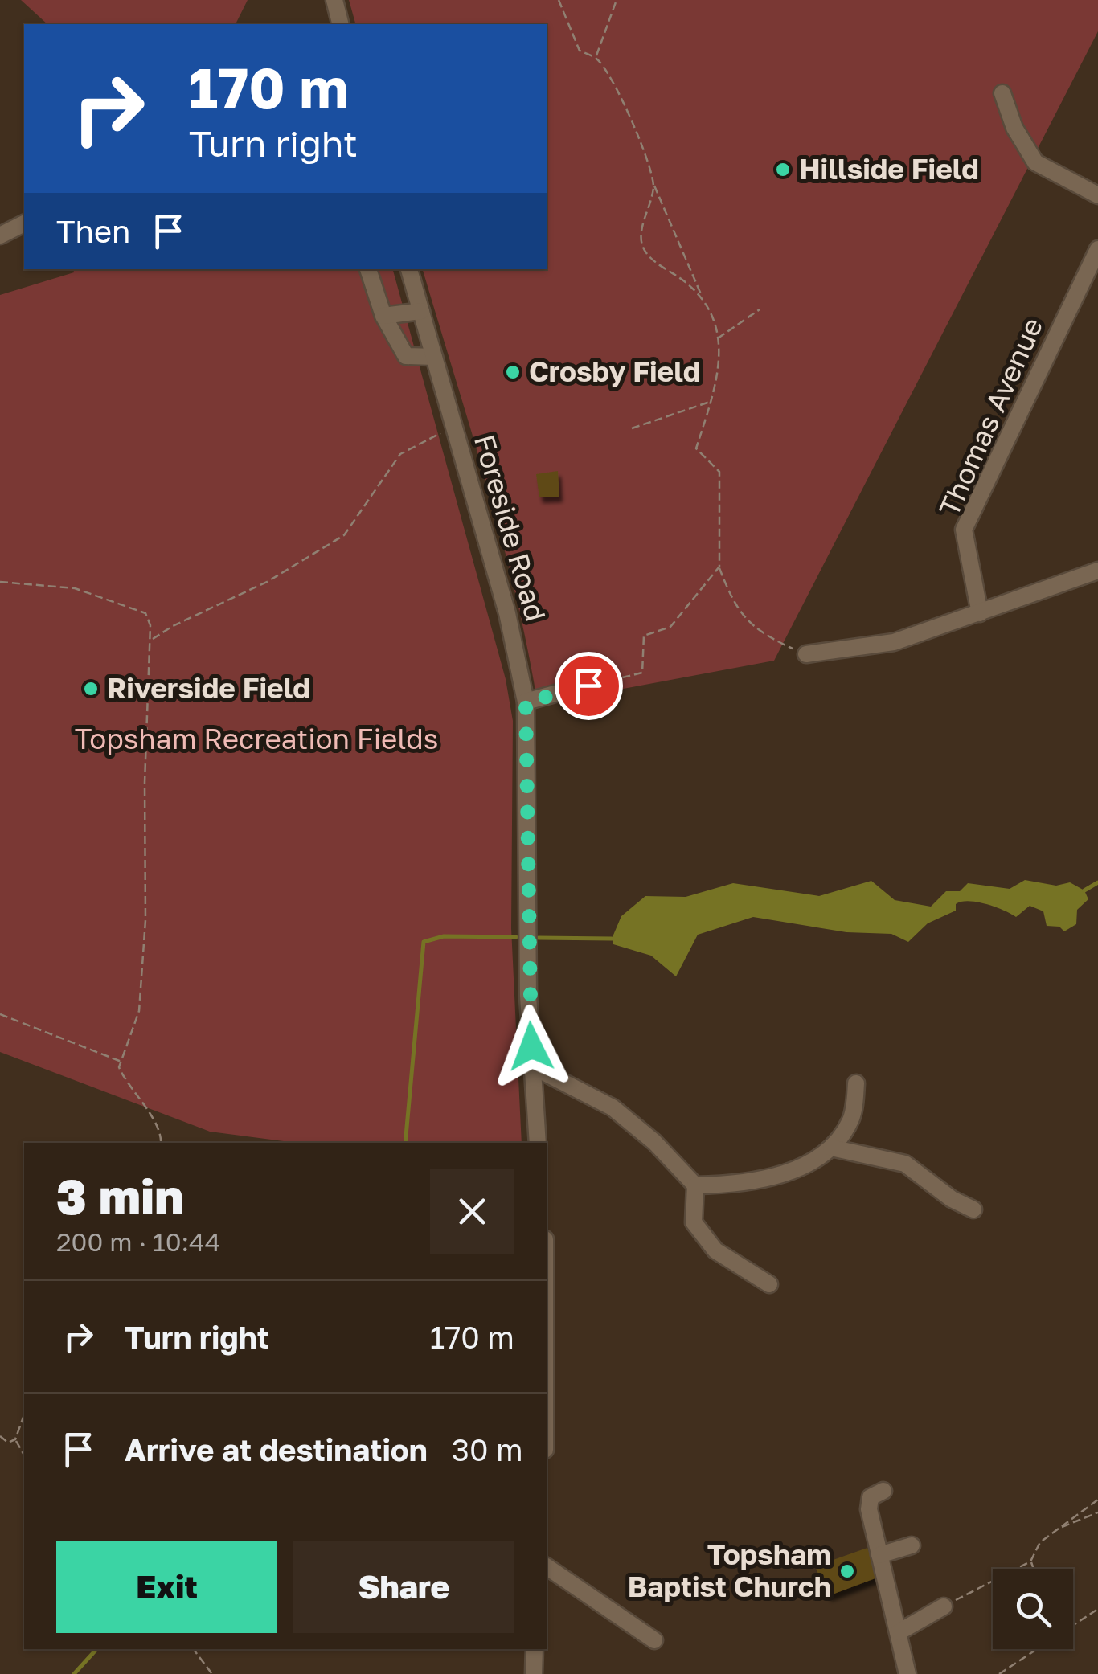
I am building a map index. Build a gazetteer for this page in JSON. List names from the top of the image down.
{
  "streets": {
    "street": ["Thomas Avenue", "Foreside Road"]
  },
  "parks": ["Topsham Recreation Fields"],
  "places": [
    "Hillside Field",
    "Crosby Field",
    "Riverside Field",
    "Topsham Baptist Church"
  ],
  "page": {
    "turn": ["170 m", "Turn right"],
    "then": "Then",
    "heading": ["3 min", "200 m · 10:44"],
    "list": [
      {
        "name": "Turn right",
        "value": "170 m"
      },
      {
        "name": "Arrive at destination",
        "value": "30 m"
      }
    ],
    "buttons": ["Exit", "Share"]
  }
}
